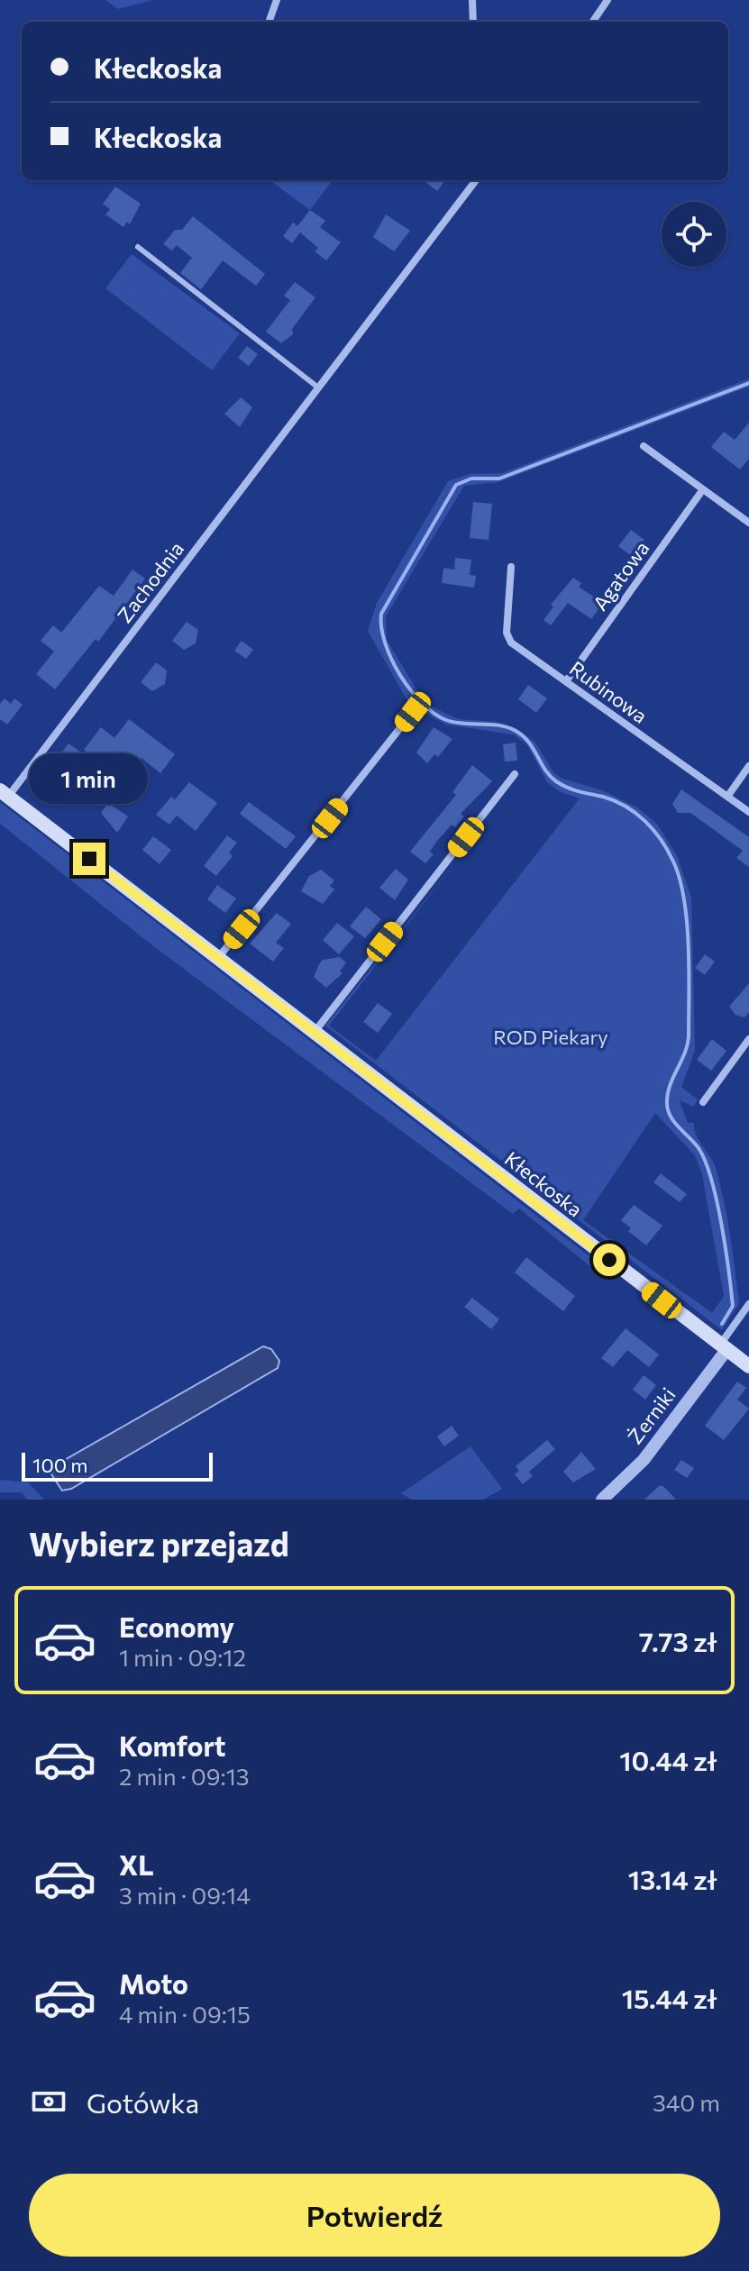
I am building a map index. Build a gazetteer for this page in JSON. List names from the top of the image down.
{
  "streets": {
    "main road": ["Kłeckoska"],
    "street": [
      "Agatowa",
      "Zachodnia",
      "Rubinowa",
      "Żerniki"
    ]
  },
  "crossings": [
    ["Agatowa", "Rubinowa"],
    ["Zachodnia", "Kłeckoska"],
    ["Kłeckoska", "Żerniki"]
  ],
  "parks": ["ROD Piekary"],
  "scale_bar": "100 m",
  "page": {
    "banner": ["Kłeckoska", "Kłeckoska"],
    "bubble": "1 min",
    "scale": "100 m",
    "heading": "Wybierz przejazd",
    "list": [
      {
        "name": "Economy",
        "note": "1 min · 09:12",
        "value": "7.73 zł"
      },
      {
        "name": "Komfort",
        "note": "2 min · 09:13",
        "value": "10.44 zł"
      },
      {
        "name": "XL",
        "note": "3 min · 09:14",
        "value": "13.14 zł"
      },
      {
        "name": "Moto",
        "note": "4 min · 09:15",
        "value": "15.44 zł"
      }
    ],
    "pay": ["Gotówka", "340 m"],
    "buttons": "Potwierdź"
  }
}
